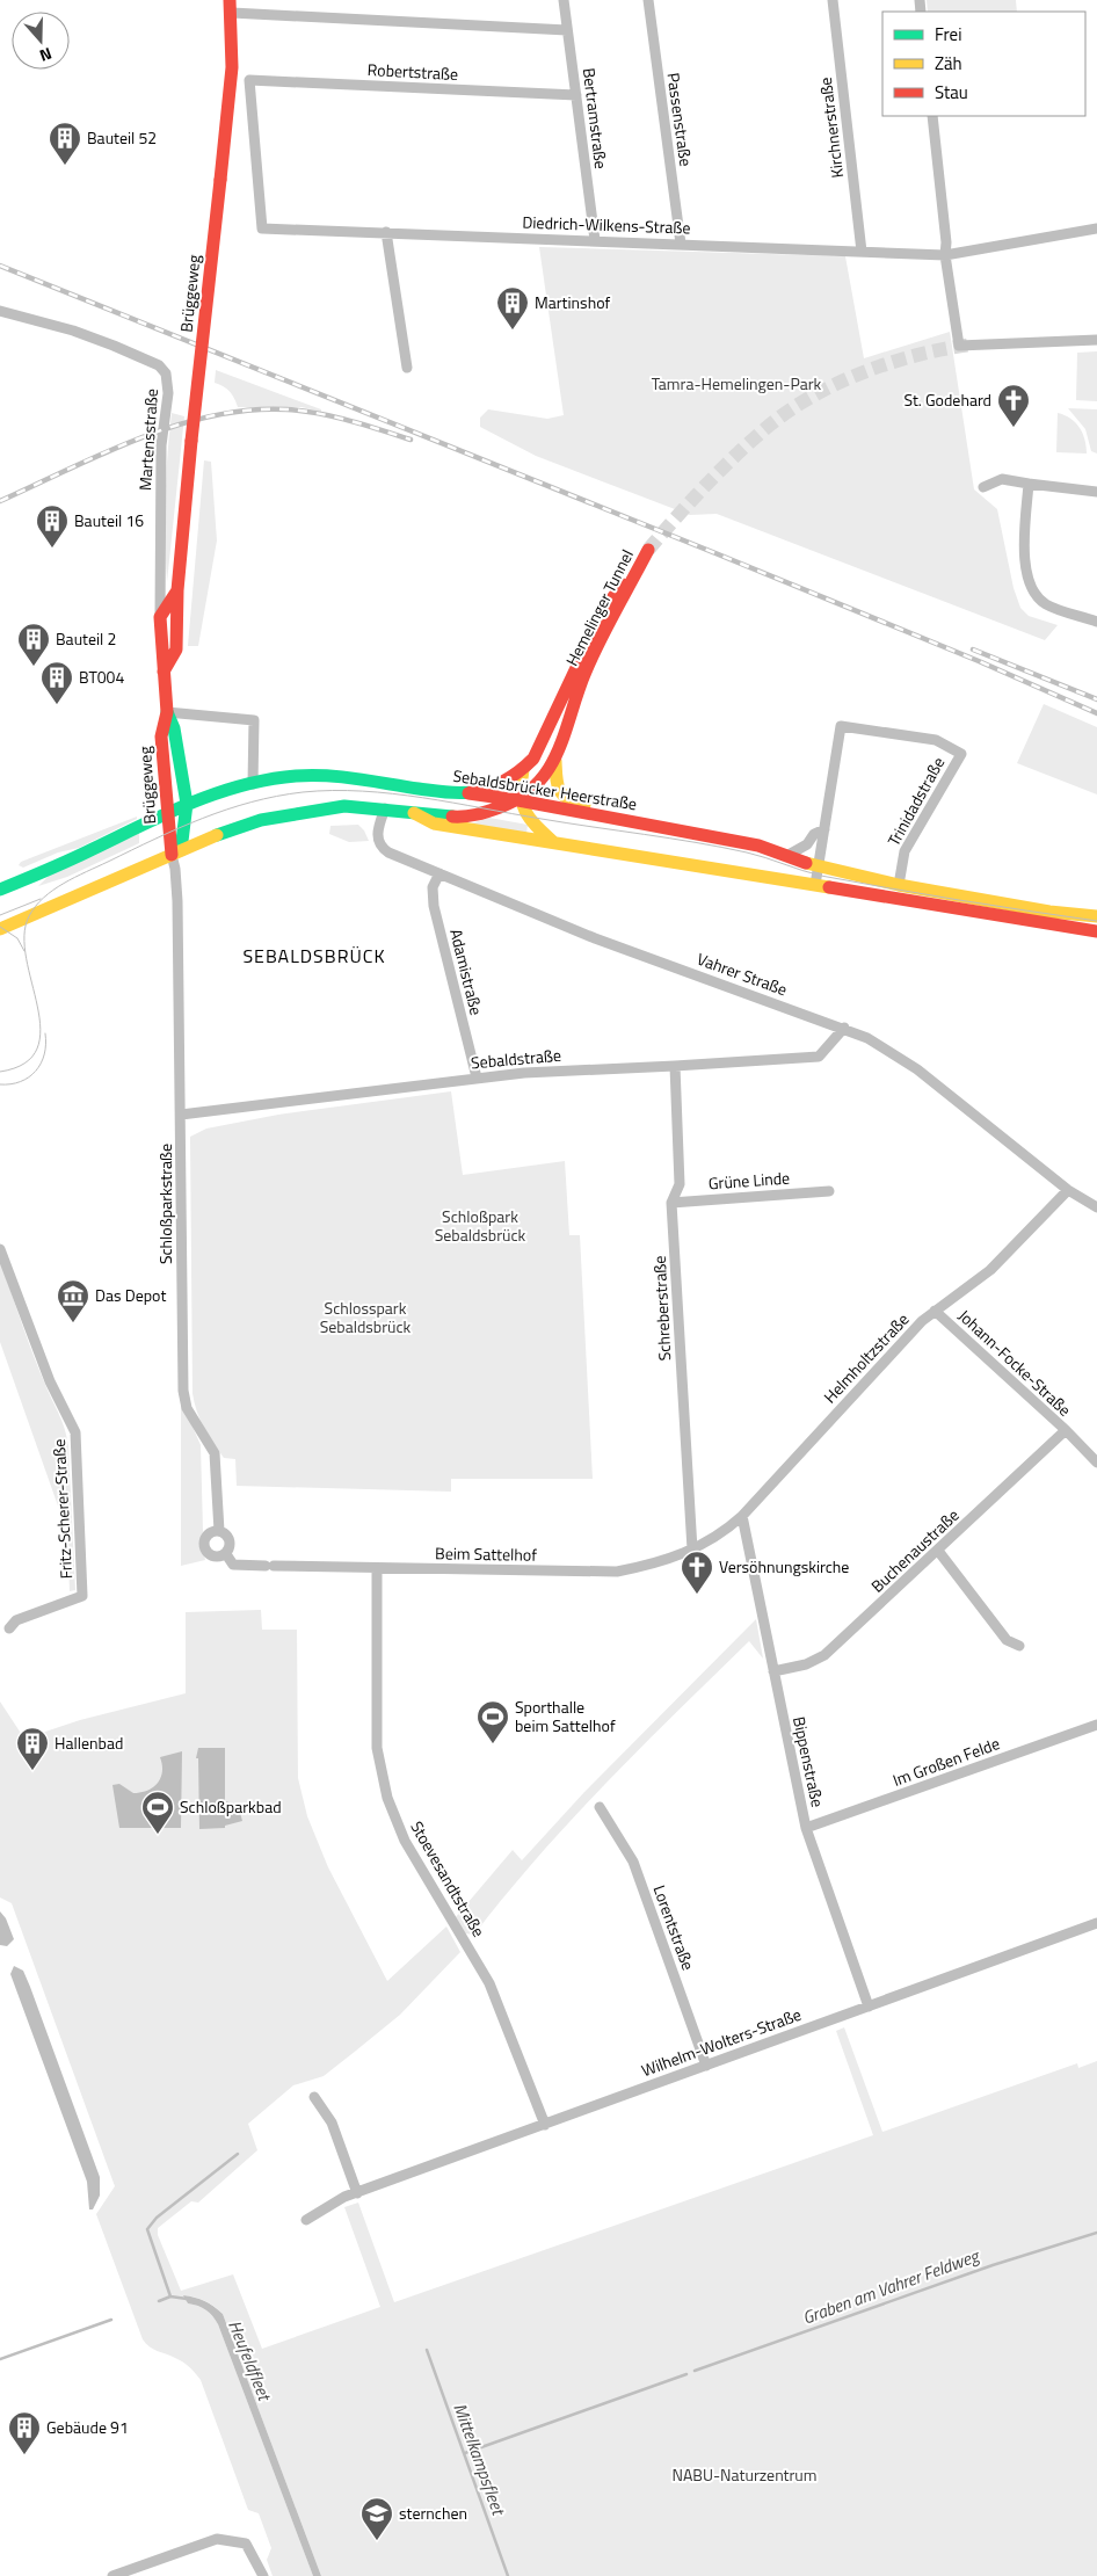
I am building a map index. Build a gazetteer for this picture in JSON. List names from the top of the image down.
{
  "streets": {
    "main road": ["Brüggeweg", "Hemelinger Tunnel", "Sebaldsbrücker Heerstraße"],
    "street": [
      "Robertstraße",
      "Bertramstraße",
      "Passenstraße",
      "Kirchnerstraße",
      "Diedrich-Wilkens-Straße",
      "Martensstraße",
      "Trinidadstraße",
      "Adamistraße",
      "Vahrer Straße",
      "Sebaldstraße",
      "Grüne Linde",
      "Schloßparkstraße",
      "Schreberstraße",
      "Helmholtzstraße",
      "Johann-Focke-Straße",
      "Fritz-Scherer-Straße",
      "Buchenaustraße",
      "Beim Sattelhof",
      "Bippenstraße",
      "Im Großen Felde",
      "Stoevesandtstraße",
      "Lorentstraße",
      "Wilhelm-Wolters-Straße"
    ]
  },
  "crossings": [
    ["Robertstraße", "Bertramstraße"],
    ["Robertstraße", "Diedrich-Wilkens-Straße"],
    ["Bertramstraße", "Diedrich-Wilkens-Straße"],
    ["Passenstraße", "Diedrich-Wilkens-Straße"],
    ["Kirchnerstraße", "Diedrich-Wilkens-Straße"],
    ["Brüggeweg", "Martensstraße"],
    ["Brüggeweg", "Sebaldsbrücker Heerstraße"],
    ["Brüggeweg", "Schloßparkstraße"],
    ["Hemelinger Tunnel", "Sebaldsbrücker Heerstraße"],
    ["Sebaldsbrücker Heerstraße", "Trinidadstraße"],
    ["Adamistraße", "Vahrer Straße"],
    ["Adamistraße", "Sebaldstraße"],
    ["Vahrer Straße", "Sebaldstraße"],
    ["Vahrer Straße", "Helmholtzstraße"],
    ["Sebaldstraße", "Schloßparkstraße"],
    ["Sebaldstraße", "Schreberstraße"],
    ["Grüne Linde", "Schreberstraße"],
    ["Schloßparkstraße", "Beim Sattelhof"],
    ["Schreberstraße", "Helmholtzstraße"],
    ["Schreberstraße", "Beim Sattelhof"],
    ["Helmholtzstraße", "Johann-Focke-Straße"],
    ["Helmholtzstraße", "Beim Sattelhof"],
    ["Helmholtzstraße", "Bippenstraße"],
    ["Johann-Focke-Straße", "Buchenaustraße"],
    ["Buchenaustraße", "Bippenstraße"],
    ["Beim Sattelhof", "Stoevesandtstraße"],
    ["Bippenstraße", "Im Großen Felde"],
    ["Bippenstraße", "Wilhelm-Wolters-Straße"],
    ["Stoevesandtstraße", "Wilhelm-Wolters-Straße"],
    ["Lorentstraße", "Wilhelm-Wolters-Straße"]
  ],
  "districts": ["SEBALDSBRÜCK"],
  "water": ["Graben am Vahrer Feldweg", "Heufeldfleet", "Mittelkampsfleet"],
  "parks": [
    "Tamra-Hemelingen-Park",
    "Schloßpark Sebaldsbrück",
    "Schlosspark Sebaldsbrück",
    "NABU-Naturzentrum"
  ],
  "places": {
    "building": [
      "Bauteil 52",
      "Martinshof",
      "Bauteil 16",
      "Bauteil 2",
      "BT004",
      "Hallenbad",
      "Gebäude 91"
    ],
    "church": ["St. Godehard", "Versöhnungskirche"],
    "museum": ["Das Depot"],
    "sports": ["Sporthalle beim Sattelhof", "Schloßparkbad"],
    "school or university": ["sternchen"]
  },
  "legend": ["Frei", "Zäh", "Stau"],
  "north": "bottom"
}
